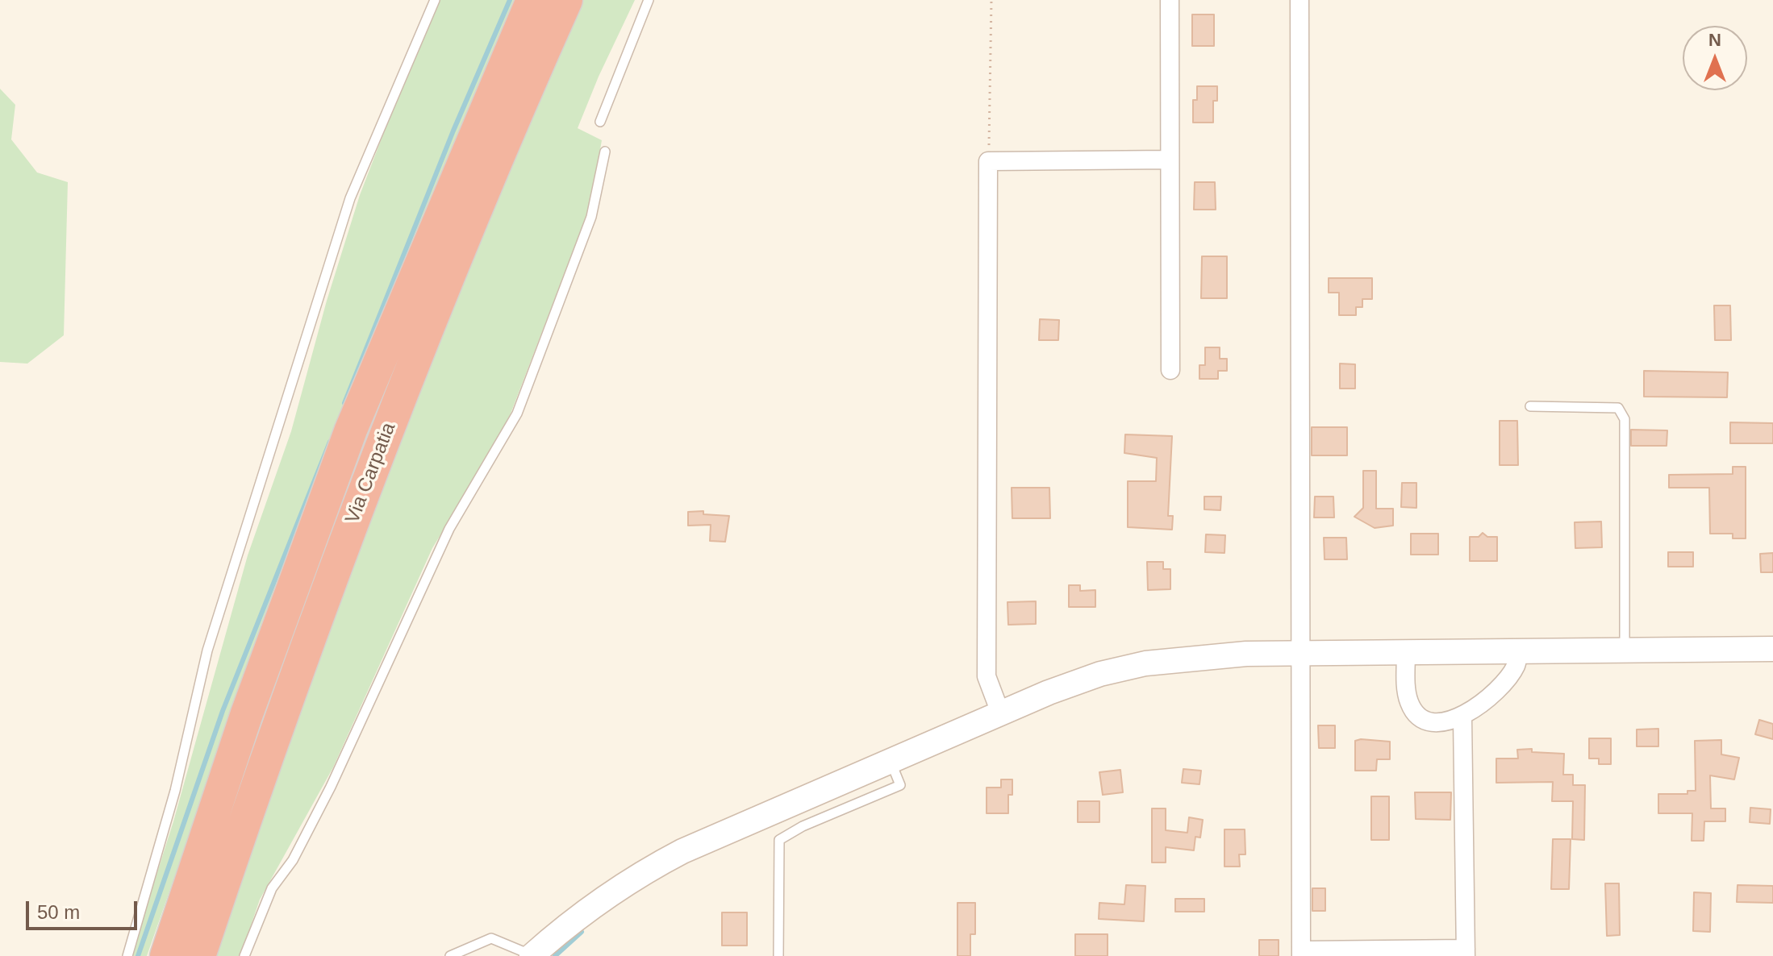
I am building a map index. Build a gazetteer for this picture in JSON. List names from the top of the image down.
{
  "streets": {
    "highway": ["Via Carpatia"]
  },
  "scale_bar": "50 m",
  "north": "top"
}
